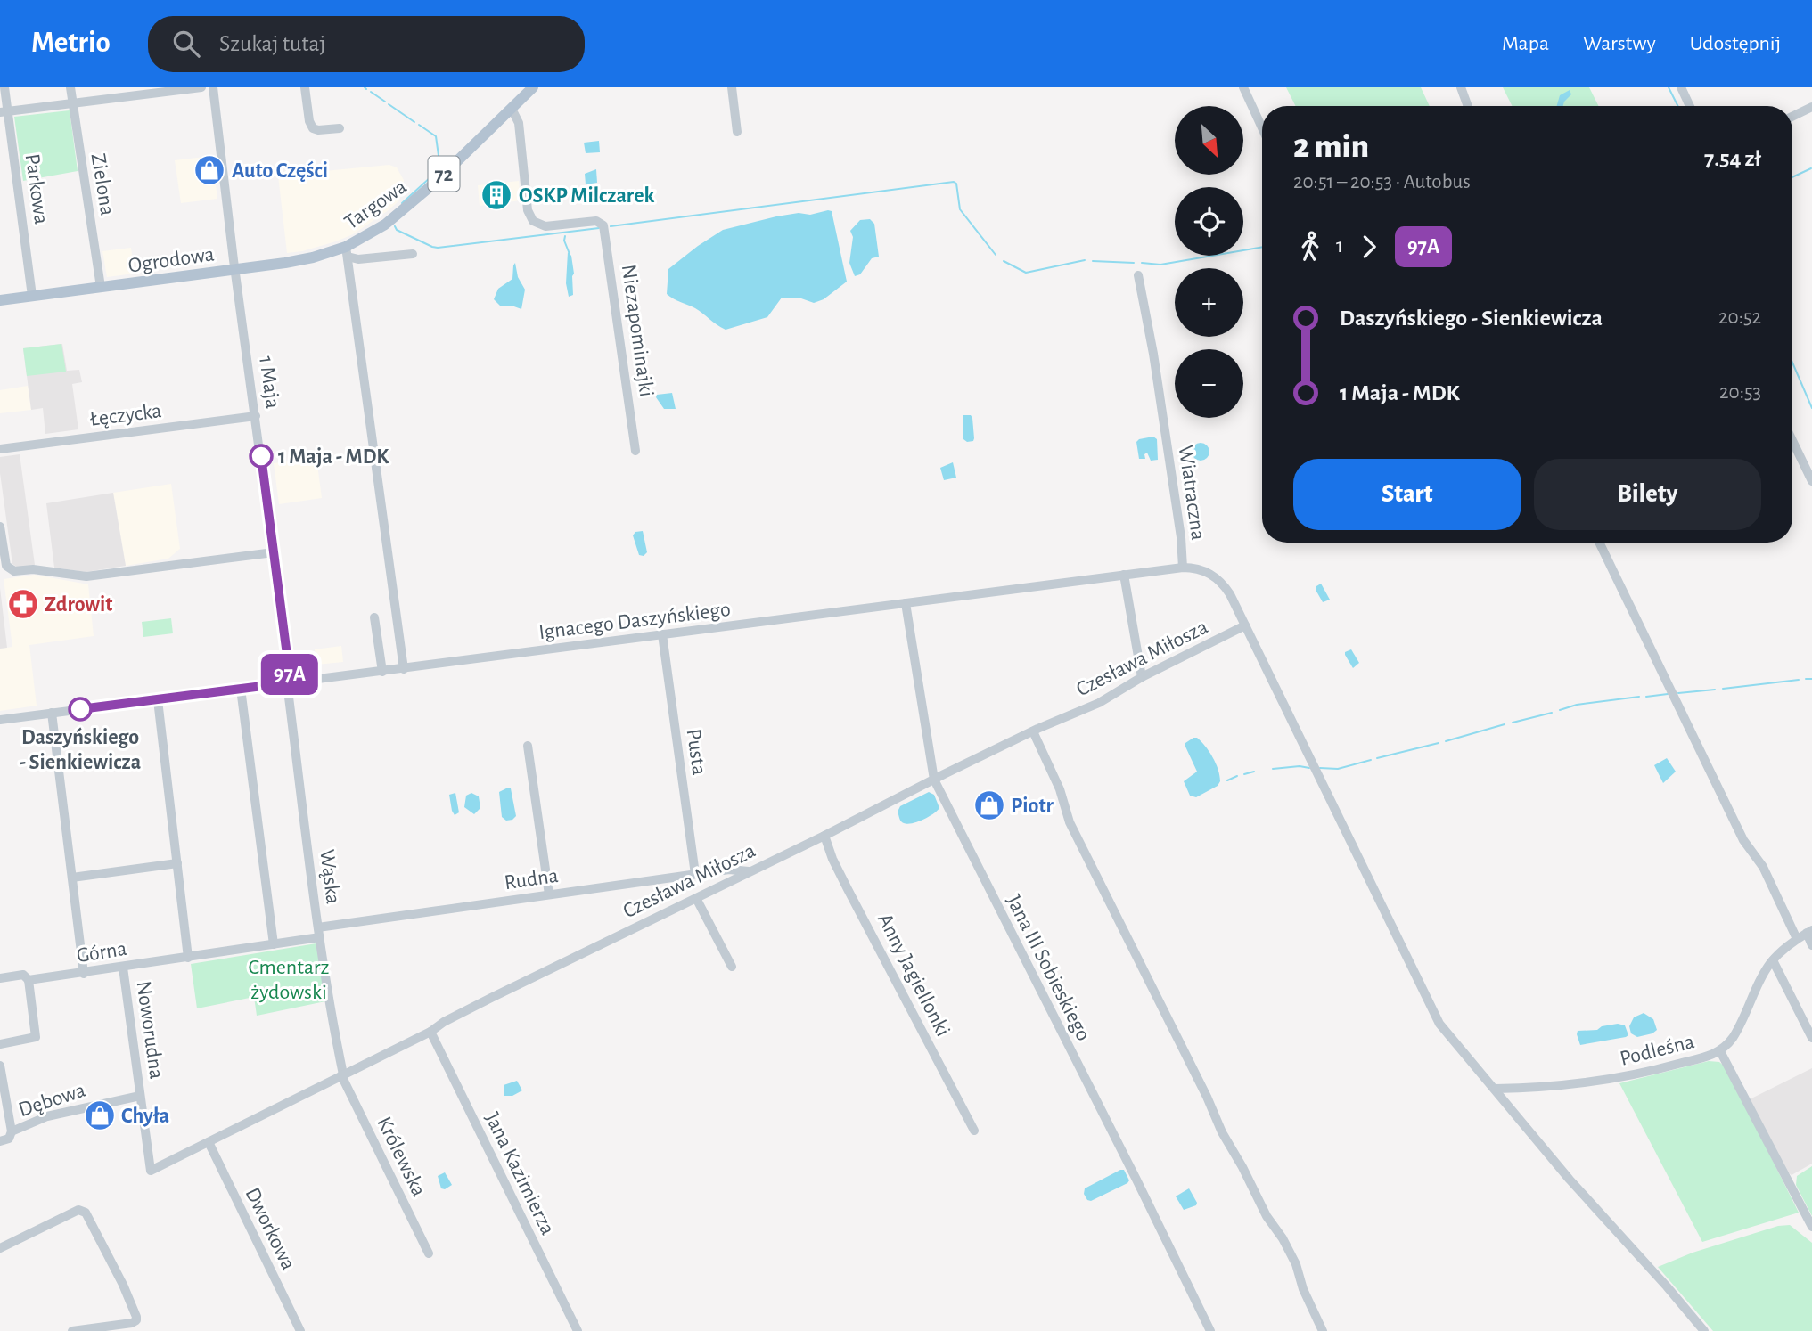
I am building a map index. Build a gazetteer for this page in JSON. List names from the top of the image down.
{
  "streets": {
    "main road": ["72", "Targowa", "Ogrodowa"],
    "street": [
      "Zielona",
      "Parkowa",
      "Niezapominajki",
      "1 Maja",
      "Łęczycka",
      "Wiatraczna",
      "Ignacego Daszyńskiego",
      "Czesława Miłosza",
      "Pusta",
      "Wąska",
      "Rudna",
      "Górna",
      "Jana III Sobieskiego",
      "Anny Jagiellonki",
      "Noworudna",
      "Podleśna",
      "Dębowa",
      "Królewska",
      "Jana Kazimierza",
      "Dworkowa"
    ]
  },
  "crossings": [
    ["Zielona", "Ogrodowa"],
    ["Parkowa", "Ogrodowa"],
    ["Targowa", "Ogrodowa"],
    ["Targowa", "Niezapominajki"],
    ["Ogrodowa", "1 Maja"],
    ["1 Maja", "Łęczycka"],
    ["1 Maja", "Ignacego Daszyńskiego"],
    ["1 Maja", "Wąska"],
    ["Wiatraczna", "Ignacego Daszyńskiego"],
    ["Ignacego Daszyńskiego", "Czesława Miłosza"],
    ["Ignacego Daszyńskiego", "Pusta"],
    ["Ignacego Daszyńskiego", "Wąska"],
    ["Ignacego Daszyńskiego", "Jana III Sobieskiego"],
    ["Ignacego Daszyńskiego", "Podleśna"],
    ["Czesława Miłosza", "Wąska"],
    ["Czesława Miłosza", "Rudna"],
    ["Czesława Miłosza", "Jana III Sobieskiego"],
    ["Czesława Miłosza", "Anny Jagiellonki"],
    ["Czesława Miłosza", "Noworudna"],
    ["Czesława Miłosza", "Królewska"],
    ["Czesława Miłosza", "Jana Kazimierza"],
    ["Czesława Miłosza", "Dworkowa"],
    ["Pusta", "Rudna"],
    ["Wąska", "Rudna"],
    ["Wąska", "Królewska"],
    ["Górna", "Noworudna"],
    ["Noworudna", "Dębowa"]
  ],
  "parks": ["Cmentarz żydowski"],
  "places": {
    "shop": ["Auto Części", "Piotr", "Chyła"],
    "building": ["OSKP Milczarek"],
    "other": ["1 Maja - MDK", "Daszyńskiego - Sienkiewicza"],
    "pharmacy": ["Zdrowit"]
  },
  "lines": ["bus line 97A"],
  "north": "bottom right",
  "page": {
    "header": "Metrio",
    "search": "Szukaj tutaj",
    "nav": ["Mapa", "Warstwy", "Udostępnij"],
    "on_map": "97A",
    "map_buttons": ["+", "−"],
    "heading": ["2 min", "20:51 – 20:53 · Autobus", "7.54 zł"],
    "legs": ["1", "97A"],
    "list": [
      {
        "name": "Daszyńskiego - Sienkiewicza",
        "value": "20:52"
      },
      {
        "name": "1 Maja - MDK",
        "value": "20:53"
      }
    ],
    "buttons": ["Start", "Bilety"]
  }
}
